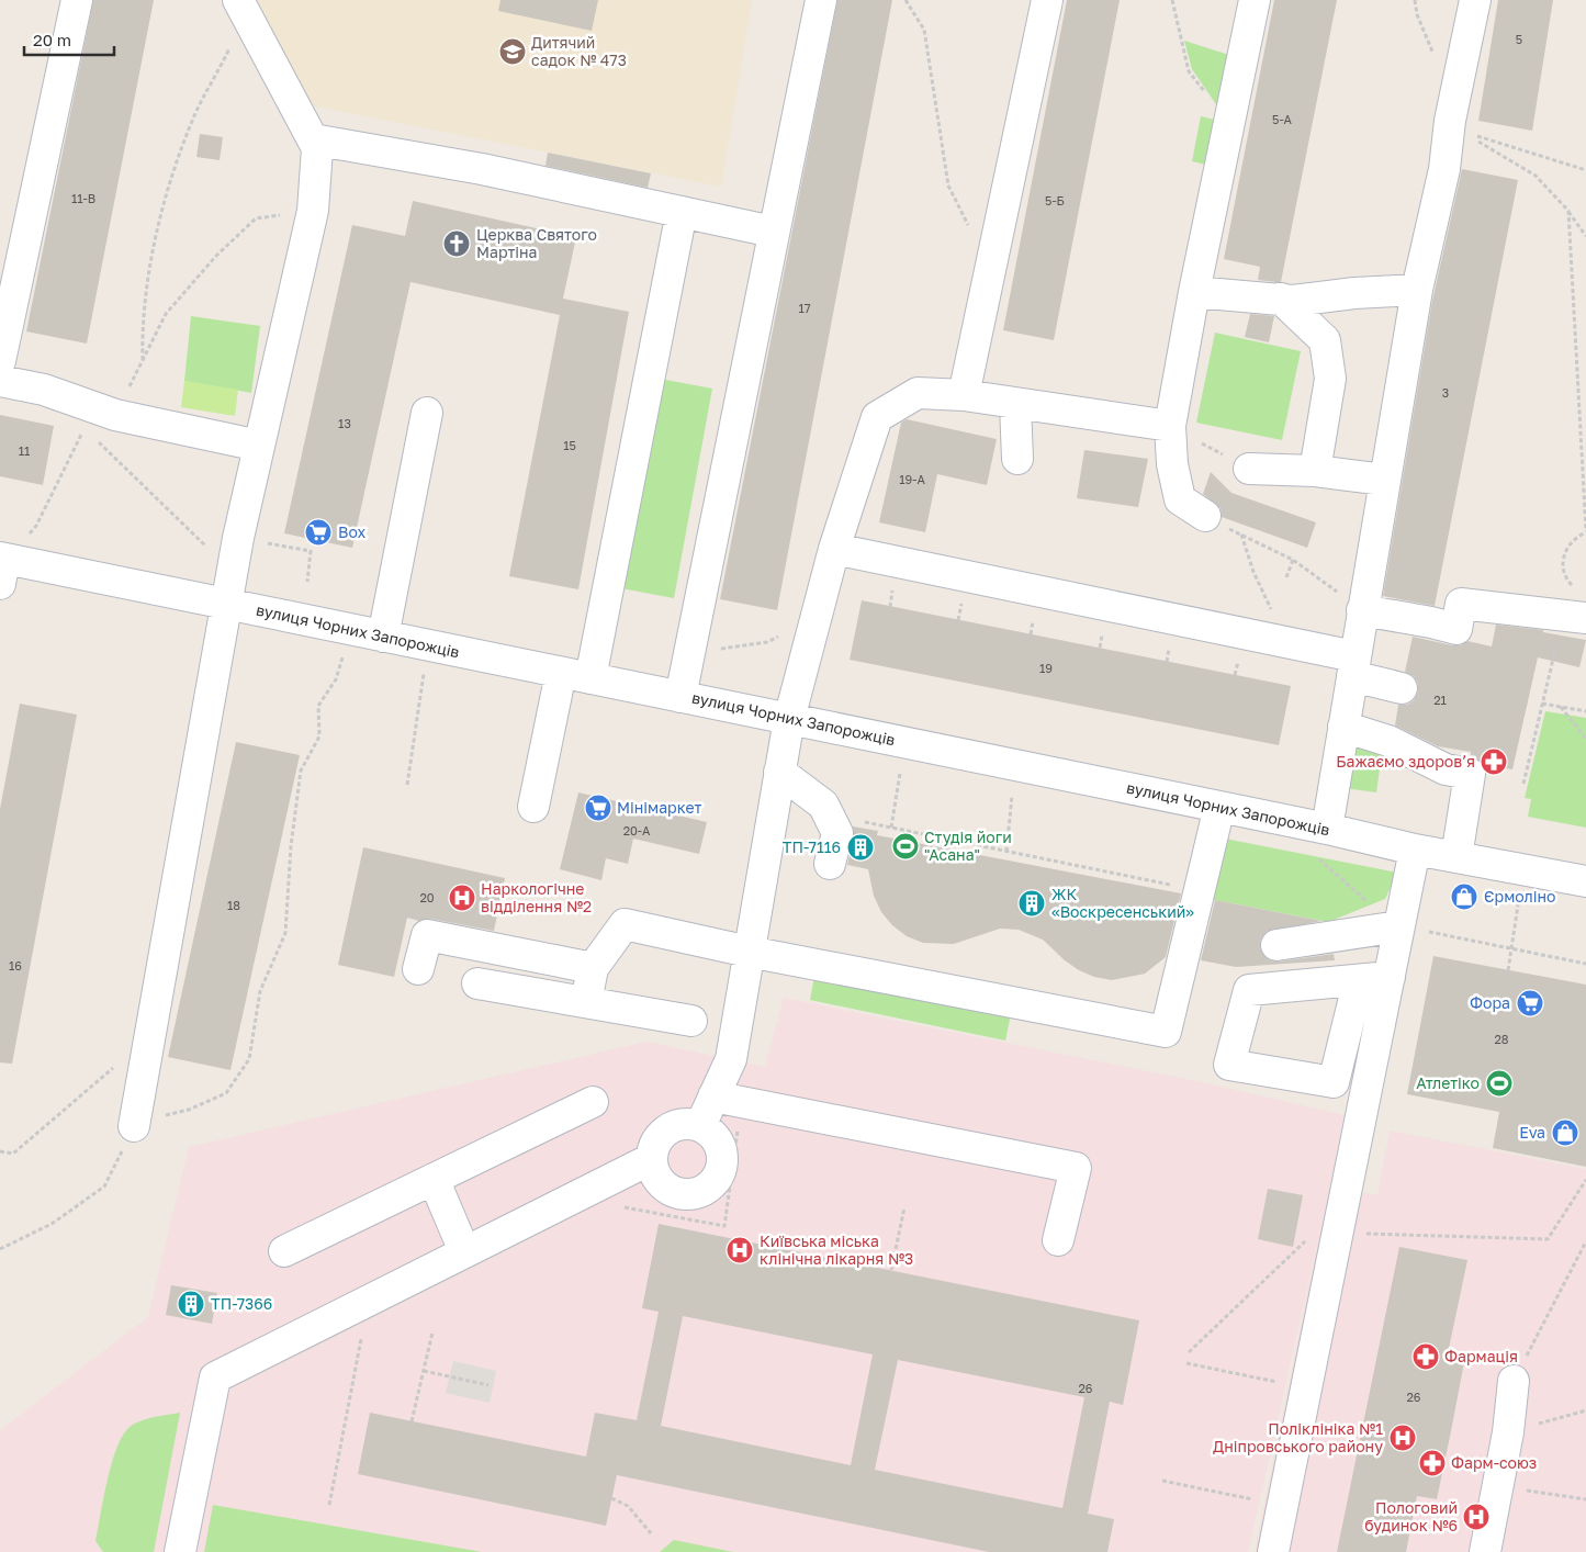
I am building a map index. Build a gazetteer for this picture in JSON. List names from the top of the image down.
{
  "streets": {
    "street": ["вулиця Чорних Запорожців"]
  },
  "places": {
    "school or university": ["Дитячий садок № 473"],
    "church": ["Церква Святого Мартіна"],
    "supermarket": ["Box", "Мінімаркет", "Фора"],
    "pharmacy": ["Бажаємо здоровʼя", "Фармація", "Фарм-союз"],
    "sports": ["Студія йоги \"Асана\"", "Атлетіко"],
    "building": ["ТП-7116", "ЖК «Воскресенський»", "ТП-7366"],
    "shop": ["Єрмоліно", "Eva"],
    "hospital": [
      "Наркологічне відділення №2",
      "Київська міська клінічна лікарня №3",
      "Поліклініка №1 Дніпровського району",
      "Пологовий будинок №6"
    ]
  },
  "house_numbers": [
    "5",
    "5-А",
    "11-В",
    "5-Б",
    "17",
    "3",
    "13",
    "15",
    "11",
    "19-А",
    "19",
    "21",
    "20-А",
    "20",
    "18",
    "16",
    "28",
    "26",
    "26"
  ],
  "scale_bar": "20 m"
}
